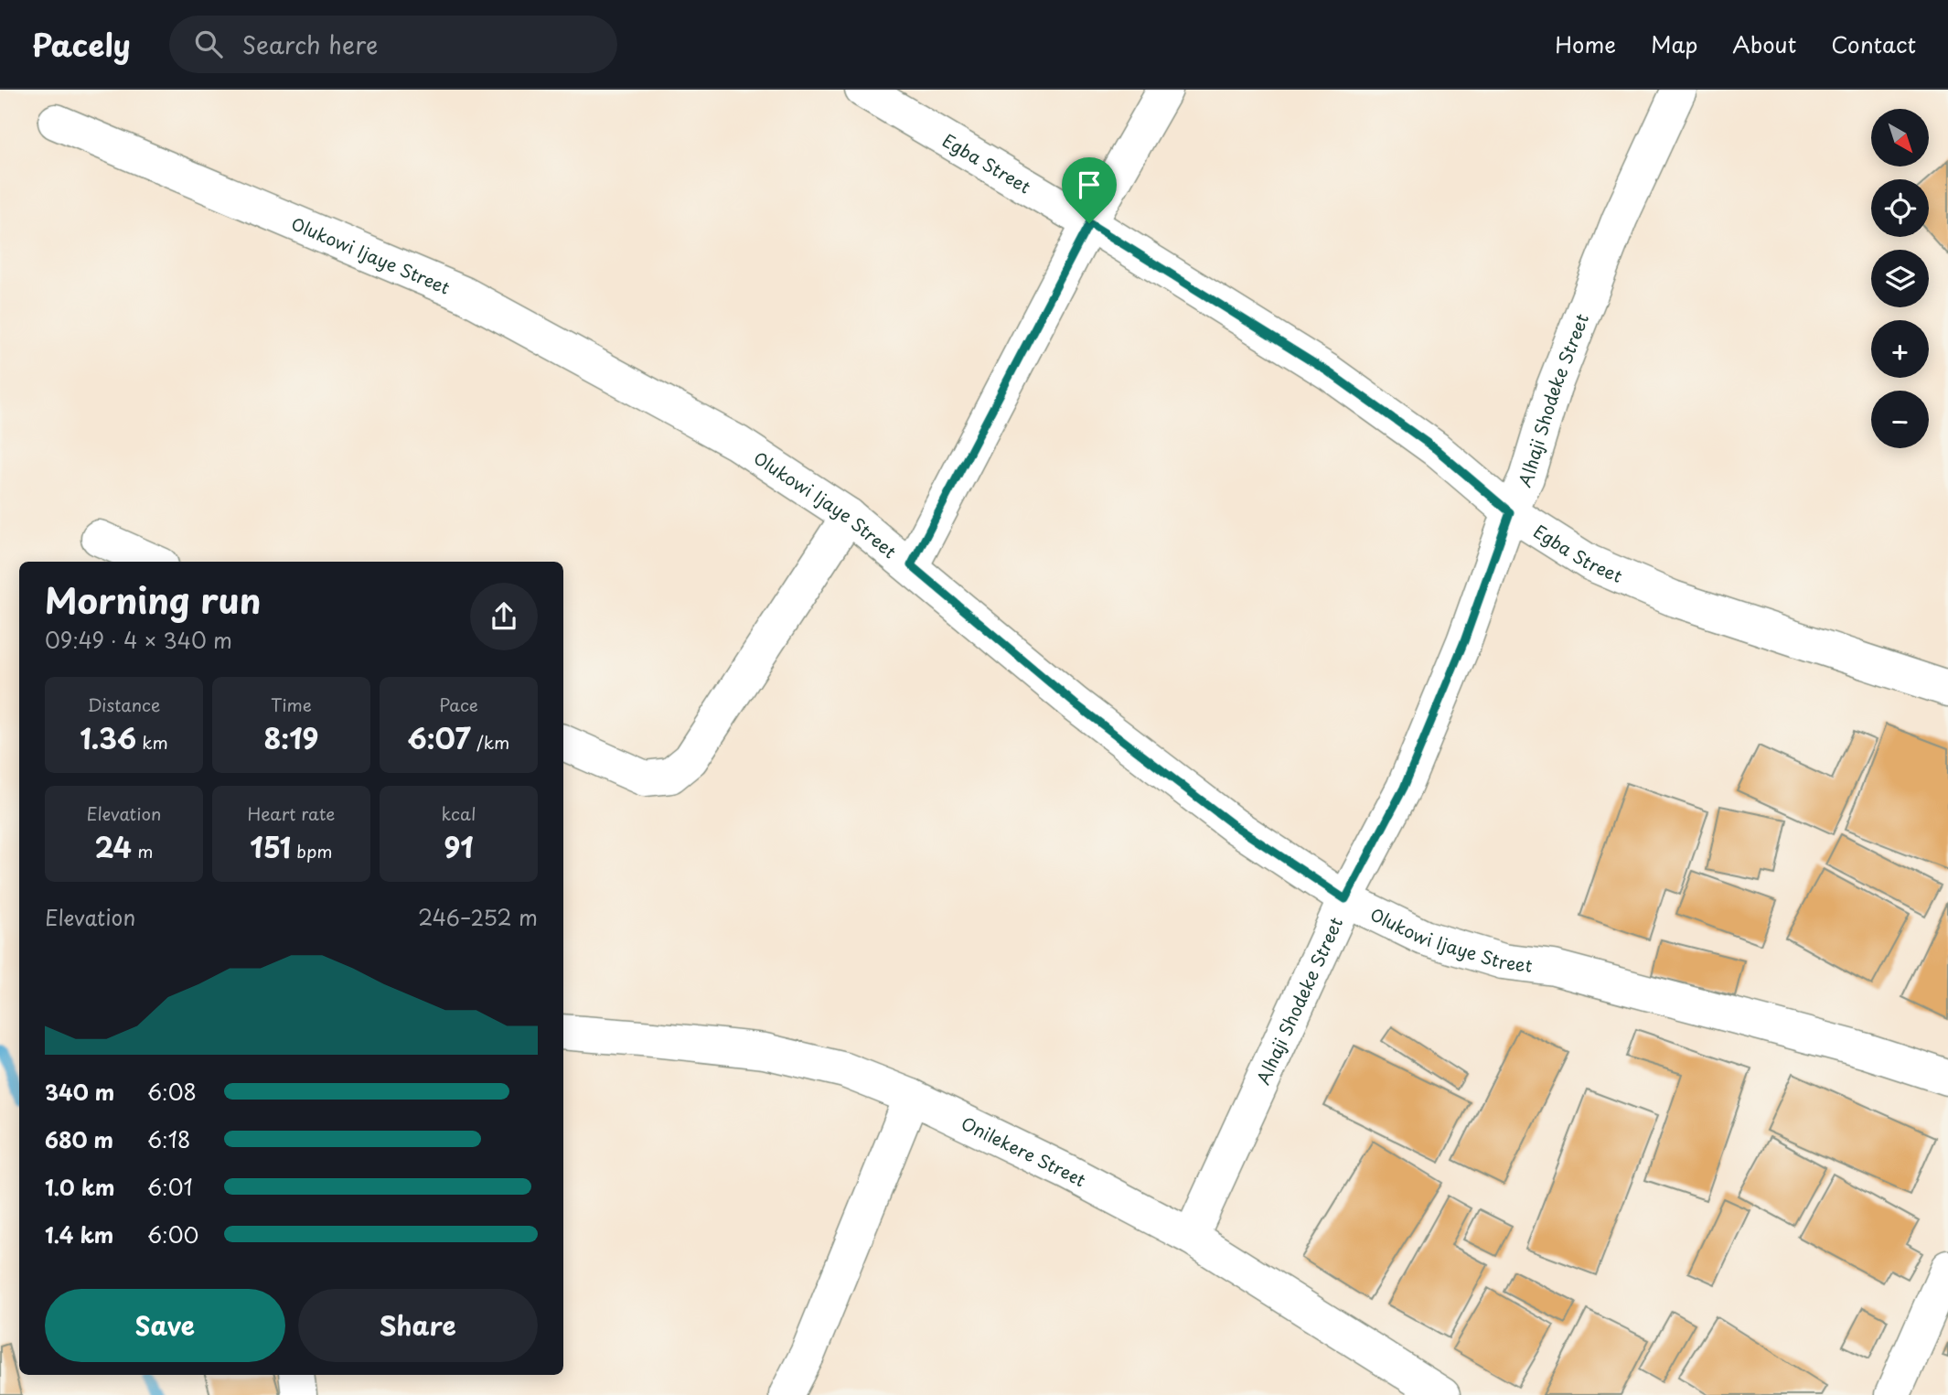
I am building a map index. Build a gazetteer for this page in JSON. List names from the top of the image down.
{
  "streets": {
    "street": [
      "Egba Street",
      "Olukowi Ijaye Street",
      "Alhaji Shodeke Street",
      "Onilekere Street"
    ]
  },
  "crossings": [
    ["Egba Street", "Alhaji Shodeke Street"],
    ["Olukowi Ijaye Street", "Alhaji Shodeke Street"],
    ["Alhaji Shodeke Street", "Onilekere Street"]
  ],
  "north": "bottom right",
  "page": {
    "header": "Pacely",
    "search": "Search here",
    "nav": [
      "Home",
      "Map",
      "About",
      "Contact"
    ],
    "map_buttons": ["+", "−"],
    "heading": ["Morning run", "09:49 · 4 × 340 m"],
    "stats": [
      ["Distance", "1.36 km"],
      ["Time", "8:19"],
      ["Pace", "6:07 /km"],
      ["Elevation", "24 m"],
      ["Heart rate", "151 bpm"],
      ["kcal", "91"]
    ],
    "chart": ["Elevation", "246–252 m"],
    "list": [
      {
        "name": "340 m",
        "note": "6:08"
      },
      {
        "name": "680 m",
        "note": "6:18"
      },
      {
        "name": "1.0 km",
        "note": "6:01"
      },
      {
        "name": "1.4 km",
        "note": "6:00"
      }
    ],
    "buttons": ["Save", "Share"]
  }
}
